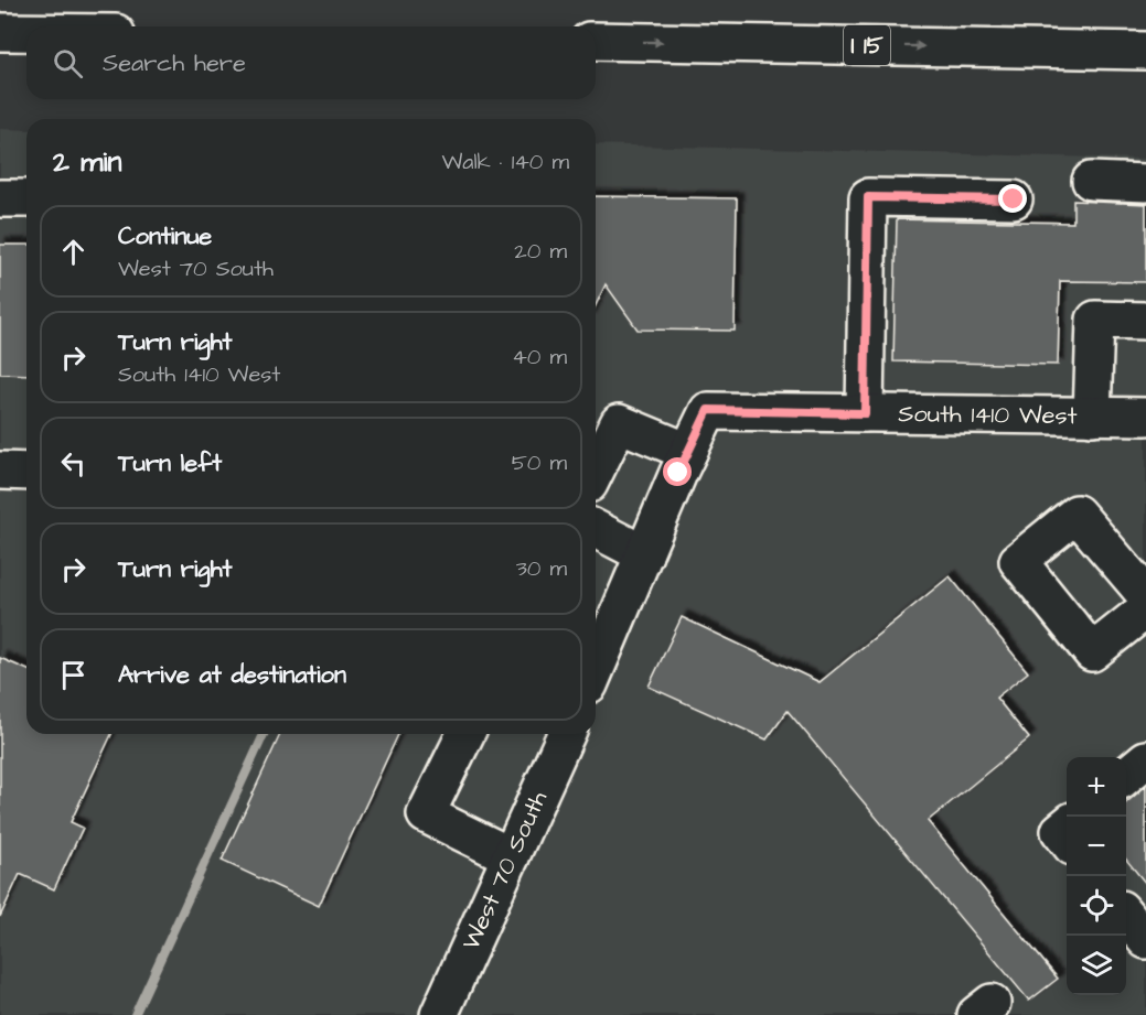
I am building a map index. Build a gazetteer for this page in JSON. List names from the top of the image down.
{
  "streets": {
    "main road": ["I 15", "South 1410 West", "West 70 South"]
  },
  "page": {
    "search": "Search here",
    "heading": ["2 min", "Walk · 140 m"],
    "list": [
      ["Continue", "West 70 South", "20 m"],
      ["Turn right", "South 1410 West", "40 m"],
      ["Turn left", "50 m"],
      ["Turn right", "30 m"],
      "Arrive at destination"
    ],
    "map_buttons": ["+", "−"]
  }
}
